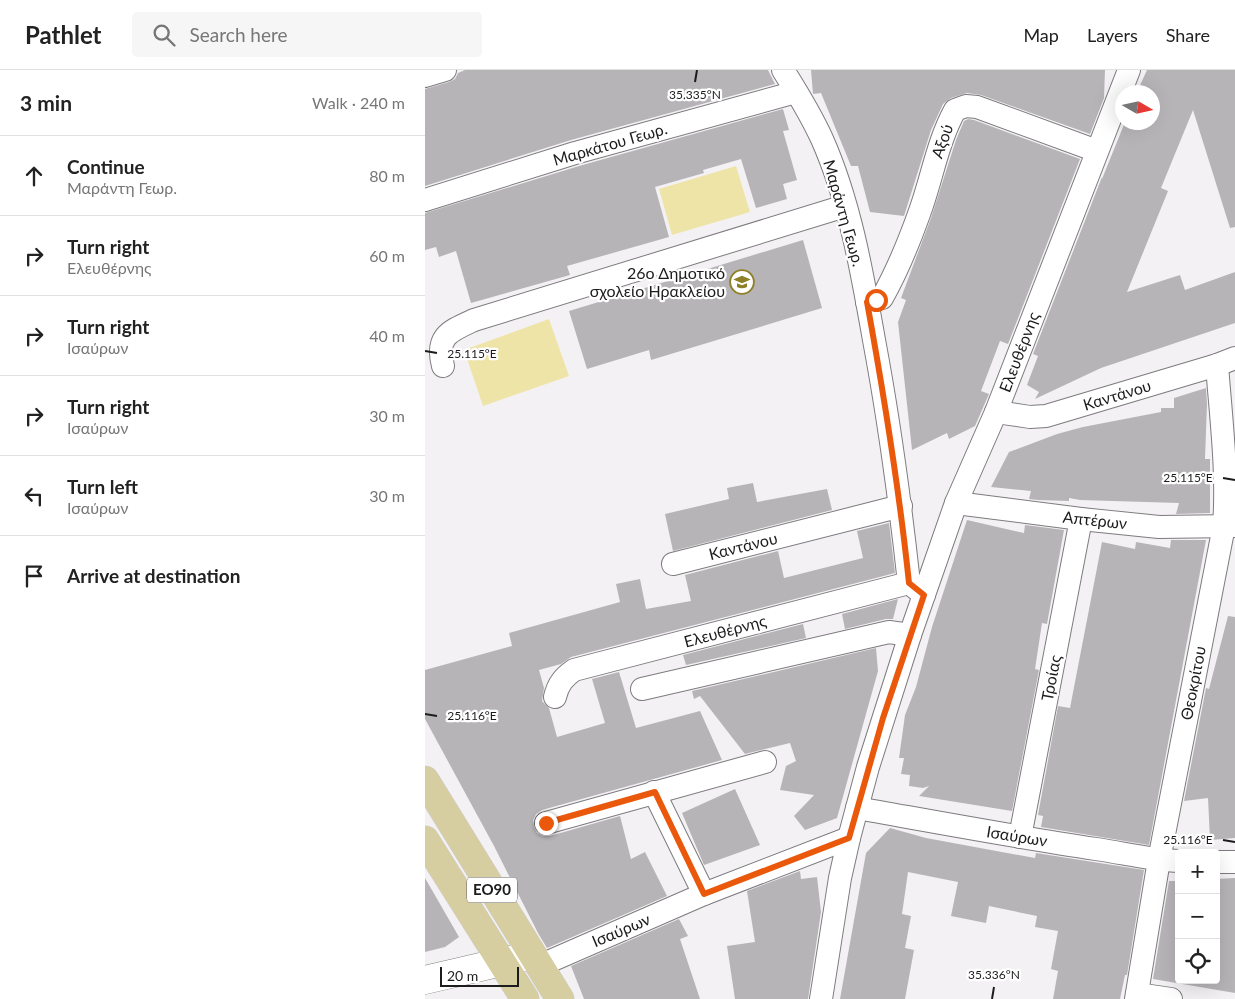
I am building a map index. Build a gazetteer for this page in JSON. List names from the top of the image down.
{
  "streets": {
    "main road": ["ΕΟ90"],
    "street": [
      "Αξού",
      "Μαρκάτου Γεωρ.",
      "Μαράντη Γεωρ.",
      "Ελευθέρνης",
      "Καντάνου",
      "Απτέρων",
      "Τροίας",
      "Θεοκρίτου",
      "Ισαύρων"
    ]
  },
  "crossings": [
    ["Αξού", "Μαράντη Γεωρ."],
    ["Αξού", "Ελευθέρνης"],
    ["Μαρκάτου Γεωρ.", "Μαράντη Γεωρ."],
    ["Μαράντη Γεωρ.", "Ελευθέρνης"],
    ["Μαράντη Γεωρ.", "Καντάνου"],
    ["Ελευθέρνης", "Καντάνου"],
    ["Ελευθέρνης", "Απτέρων"],
    ["Ελευθέρνης", "Ισαύρων"],
    ["Καντάνου", "Θεοκρίτου"],
    ["Απτέρων", "Τροίας"],
    ["Απτέρων", "Θεοκρίτου"],
    ["Τροίας", "Ισαύρων"],
    ["Θεοκρίτου", "Ισαύρων"],
    ["Ισαύρων", "ΕΟ90"]
  ],
  "places": {
    "school or university": ["26ο Δημοτικό σχολείο Ηρακλείου"]
  },
  "scale_bar": "20 m",
  "north": "right",
  "page": {
    "header": "Pathlet",
    "search": "Search here",
    "nav": ["Map", "Layers", "Share"],
    "heading": ["3 min", "Walk · 240 m"],
    "list": [
      ["Continue", "Μαράντη Γεωρ.", "80 m"],
      ["Turn right", "Ελευθέρνης", "60 m"],
      ["Turn right", "Ισαύρων", "40 m"],
      ["Turn right", "Ισαύρων", "30 m"],
      ["Turn left", "Ισαύρων", "30 m"],
      "Arrive at destination"
    ],
    "map_buttons": ["+", "−"],
    "scale": "20 m"
  },
  "coordinates": [
    "35.335°N",
    "25.115°E",
    "25.116°E",
    "35.336°N"
  ]
}
